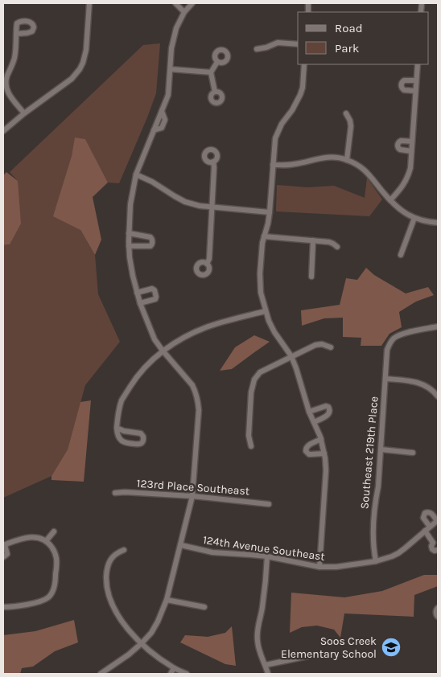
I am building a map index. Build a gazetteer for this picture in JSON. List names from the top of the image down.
{
  "streets": {
    "street": ["Southeast 219th Place", "123rd Place Southeast", "124th Avenue Southeast"]
  },
  "crossings": [
    ["Southeast 219th Place", "124th Avenue Southeast"]
  ],
  "places": {
    "school or university": ["Soos Creek Elementary School"]
  },
  "legend": ["Road", "Park"]
}
